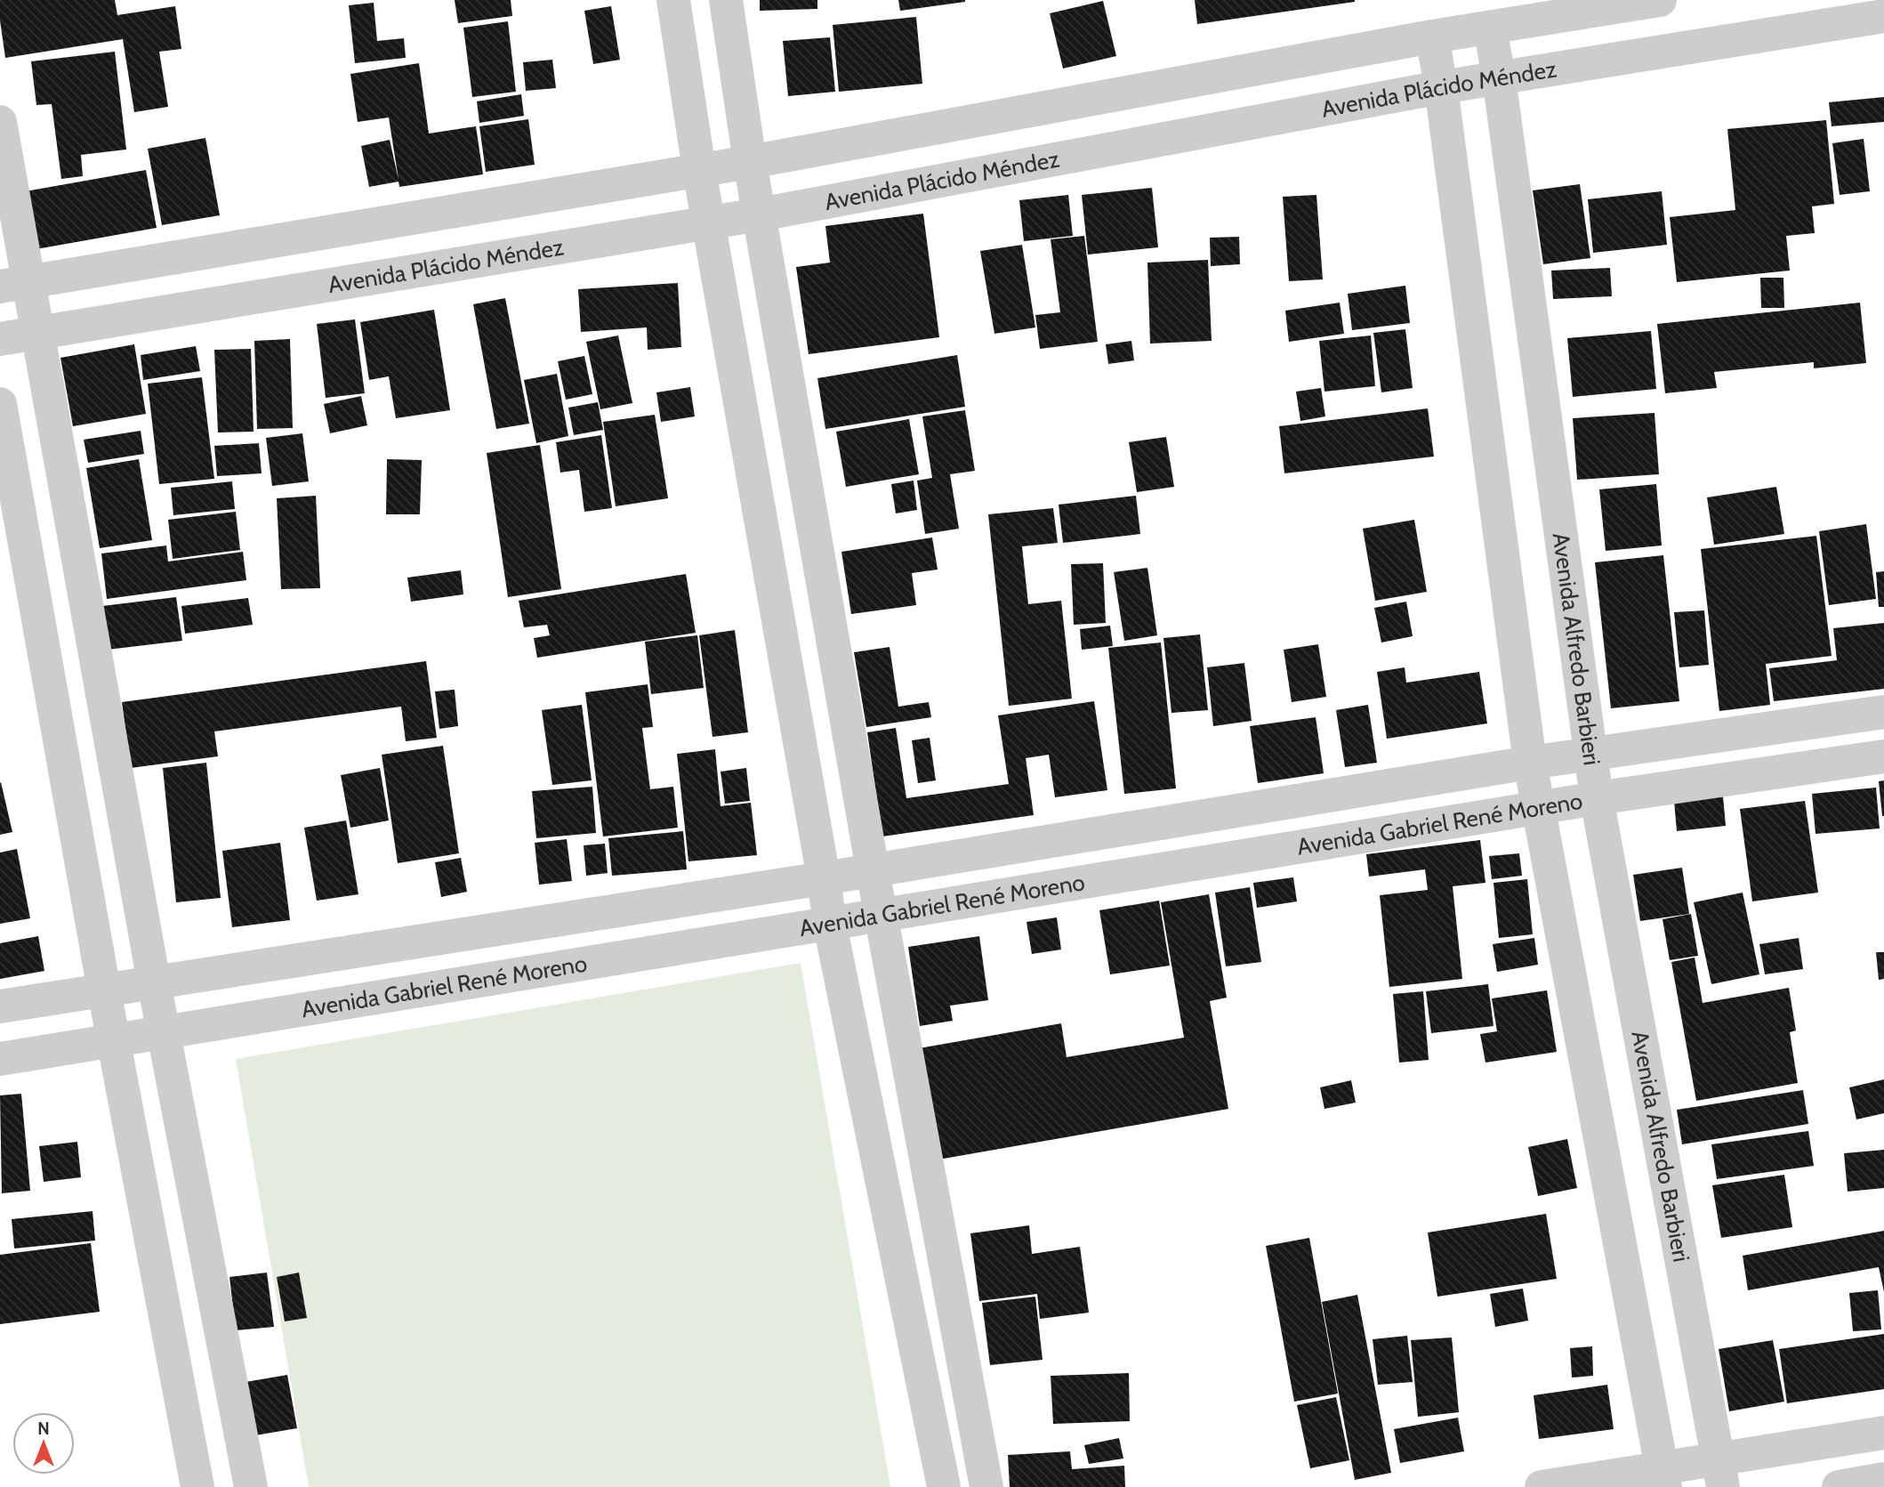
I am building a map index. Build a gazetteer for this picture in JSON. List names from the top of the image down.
{
  "streets": {
    "street": ["Avenida Plácido Méndez", "Avenida Alfredo Barbieri", "Avenida Gabriel René Moreno"]
  },
  "crossings": [
    ["Avenida Plácido Méndez", "Avenida Alfredo Barbieri"],
    ["Avenida Alfredo Barbieri", "Avenida Gabriel René Moreno"]
  ],
  "north": "top"
}
